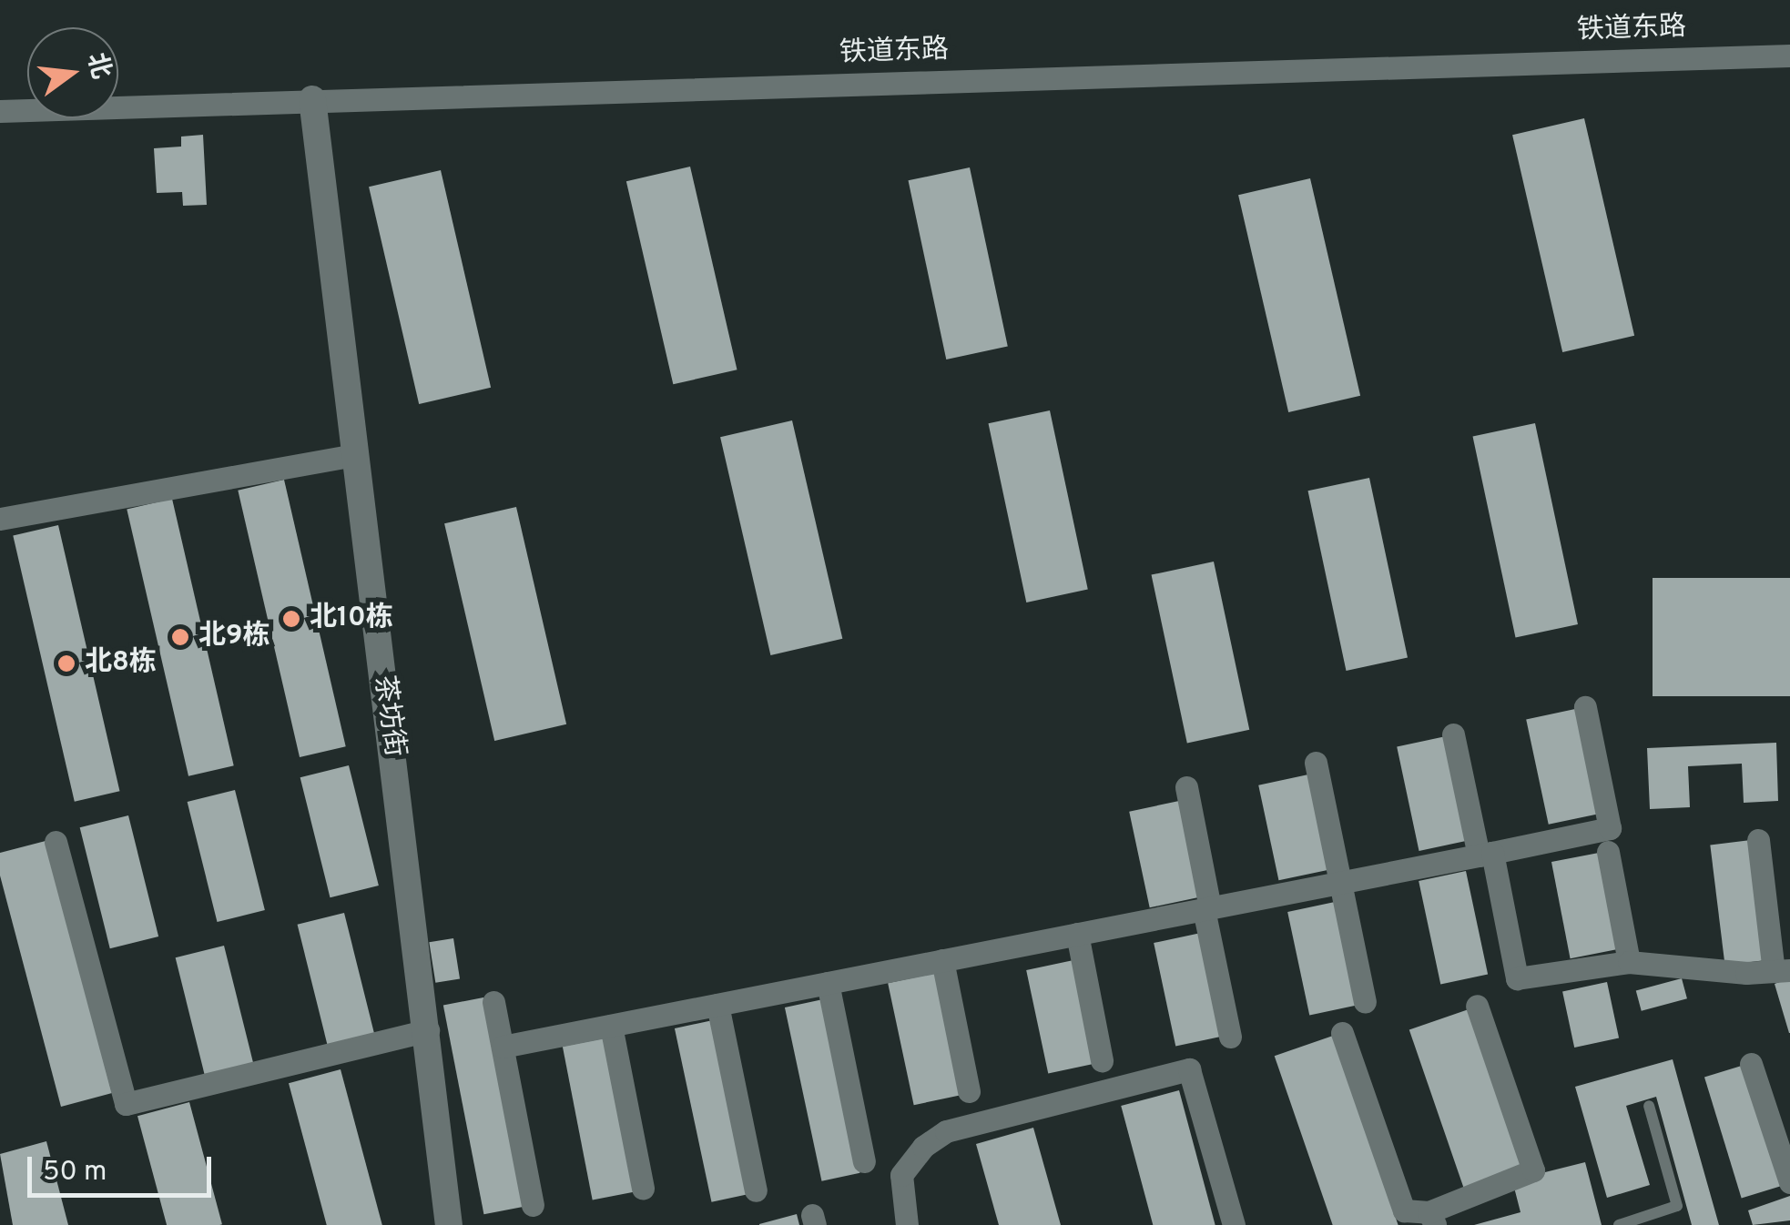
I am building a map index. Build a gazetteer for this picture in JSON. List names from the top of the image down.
{
  "streets": {
    "street": ["铁道东路", "茶坊街"]
  },
  "crossings": [
    ["铁道东路", "茶坊街"]
  ],
  "places": ["北10栋", "北9栋", "北8栋"],
  "scale_bar": "50 m",
  "north": "right"
}
